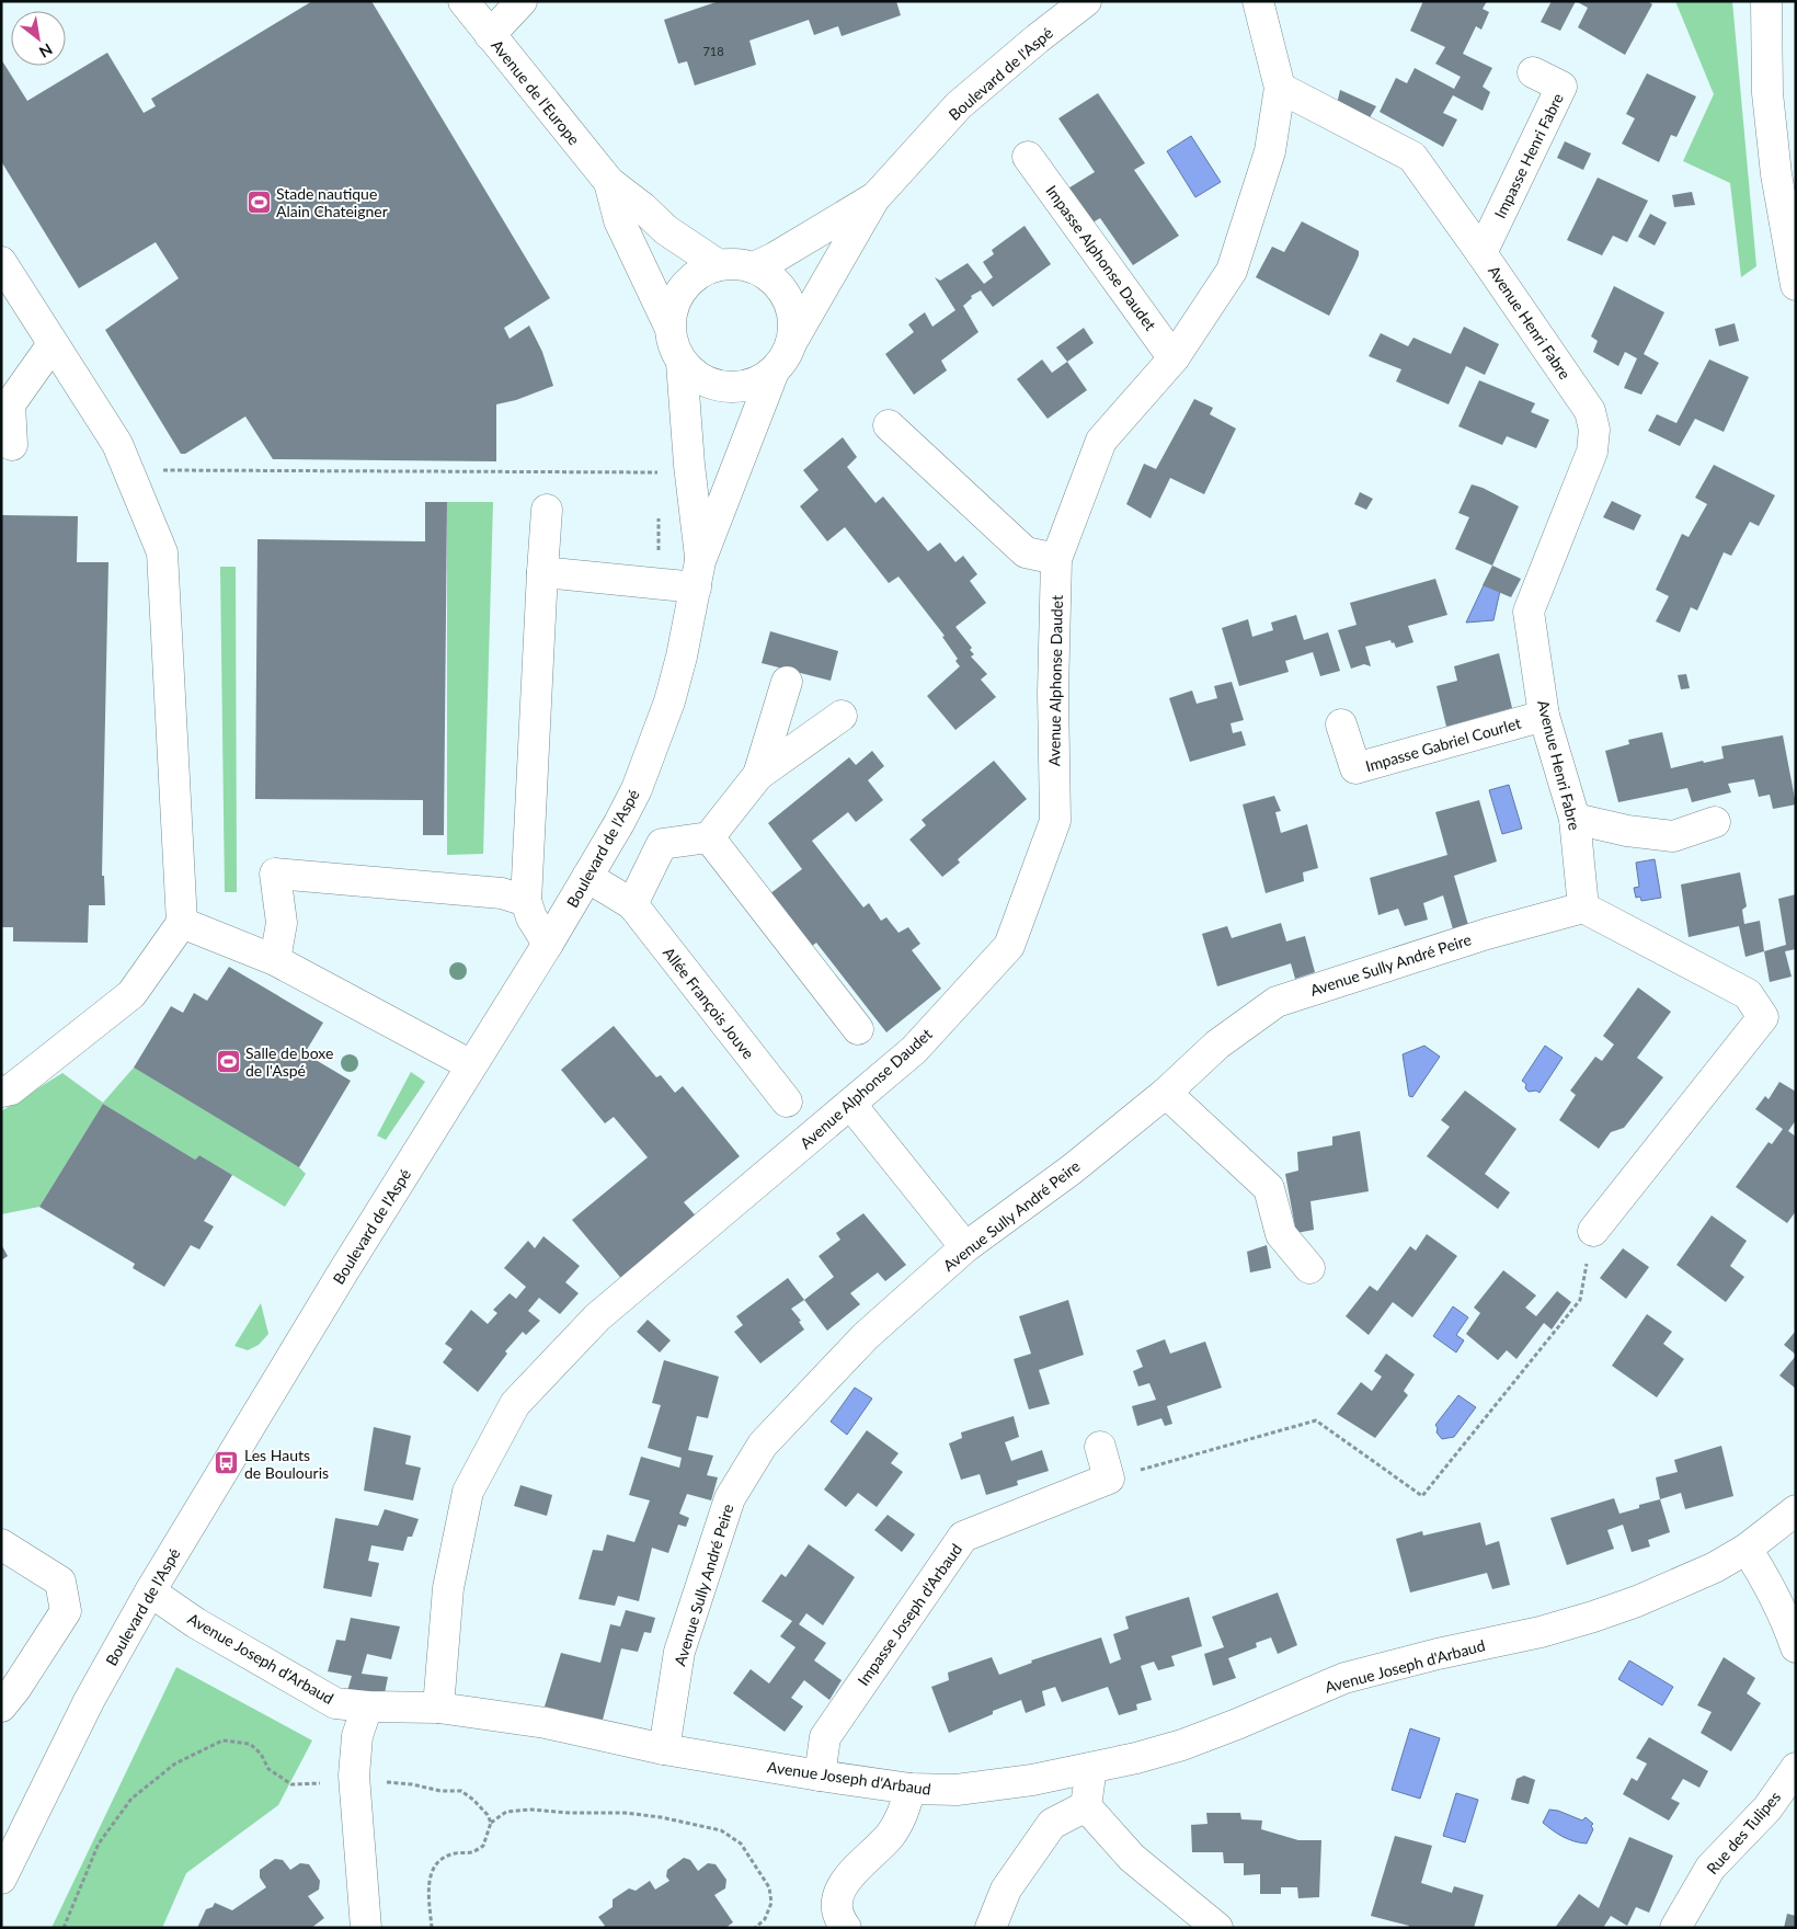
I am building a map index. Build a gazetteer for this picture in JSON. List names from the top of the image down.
{
  "streets": {
    "street": [
      "Boulevard de l'Aspé",
      "Avenue de l'Europe",
      "Impasse Henri Fabre",
      "Impasse Alphonse Daudet",
      "Avenue Henri Fabre",
      "Avenue Alphonse Daudet",
      "Impasse Gabriel Courlet",
      "Avenue Sully André Peire",
      "Allée François Jouve",
      "Impasse Joseph d'Arbaud",
      "Avenue Joseph d'Arbaud",
      "Rue des Tulipes"
    ]
  },
  "crossings": [
    ["Boulevard de l'Aspé", "Avenue de l'Europe"],
    ["Boulevard de l'Aspé", "Allée François Jouve"],
    ["Boulevard de l'Aspé", "Avenue Joseph d'Arbaud"],
    ["Impasse Henri Fabre", "Avenue Henri Fabre"],
    ["Impasse Alphonse Daudet", "Avenue Alphonse Daudet"],
    ["Avenue Henri Fabre", "Avenue Alphonse Daudet"],
    ["Avenue Henri Fabre", "Impasse Gabriel Courlet"],
    ["Avenue Henri Fabre", "Avenue Sully André Peire"],
    ["Avenue Alphonse Daudet", "Avenue Joseph d'Arbaud"],
    ["Avenue Sully André Peire", "Avenue Joseph d'Arbaud"],
    ["Impasse Joseph d'Arbaud", "Avenue Joseph d'Arbaud"]
  ],
  "places": {
    "sports": ["Stade nautique Alain Chateigner", "Salle de boxe de l'Aspé"],
    "bus stop": ["Les Hauts de Boulouris"]
  },
  "house_numbers": ["718"],
  "north": "bottom right"
}
